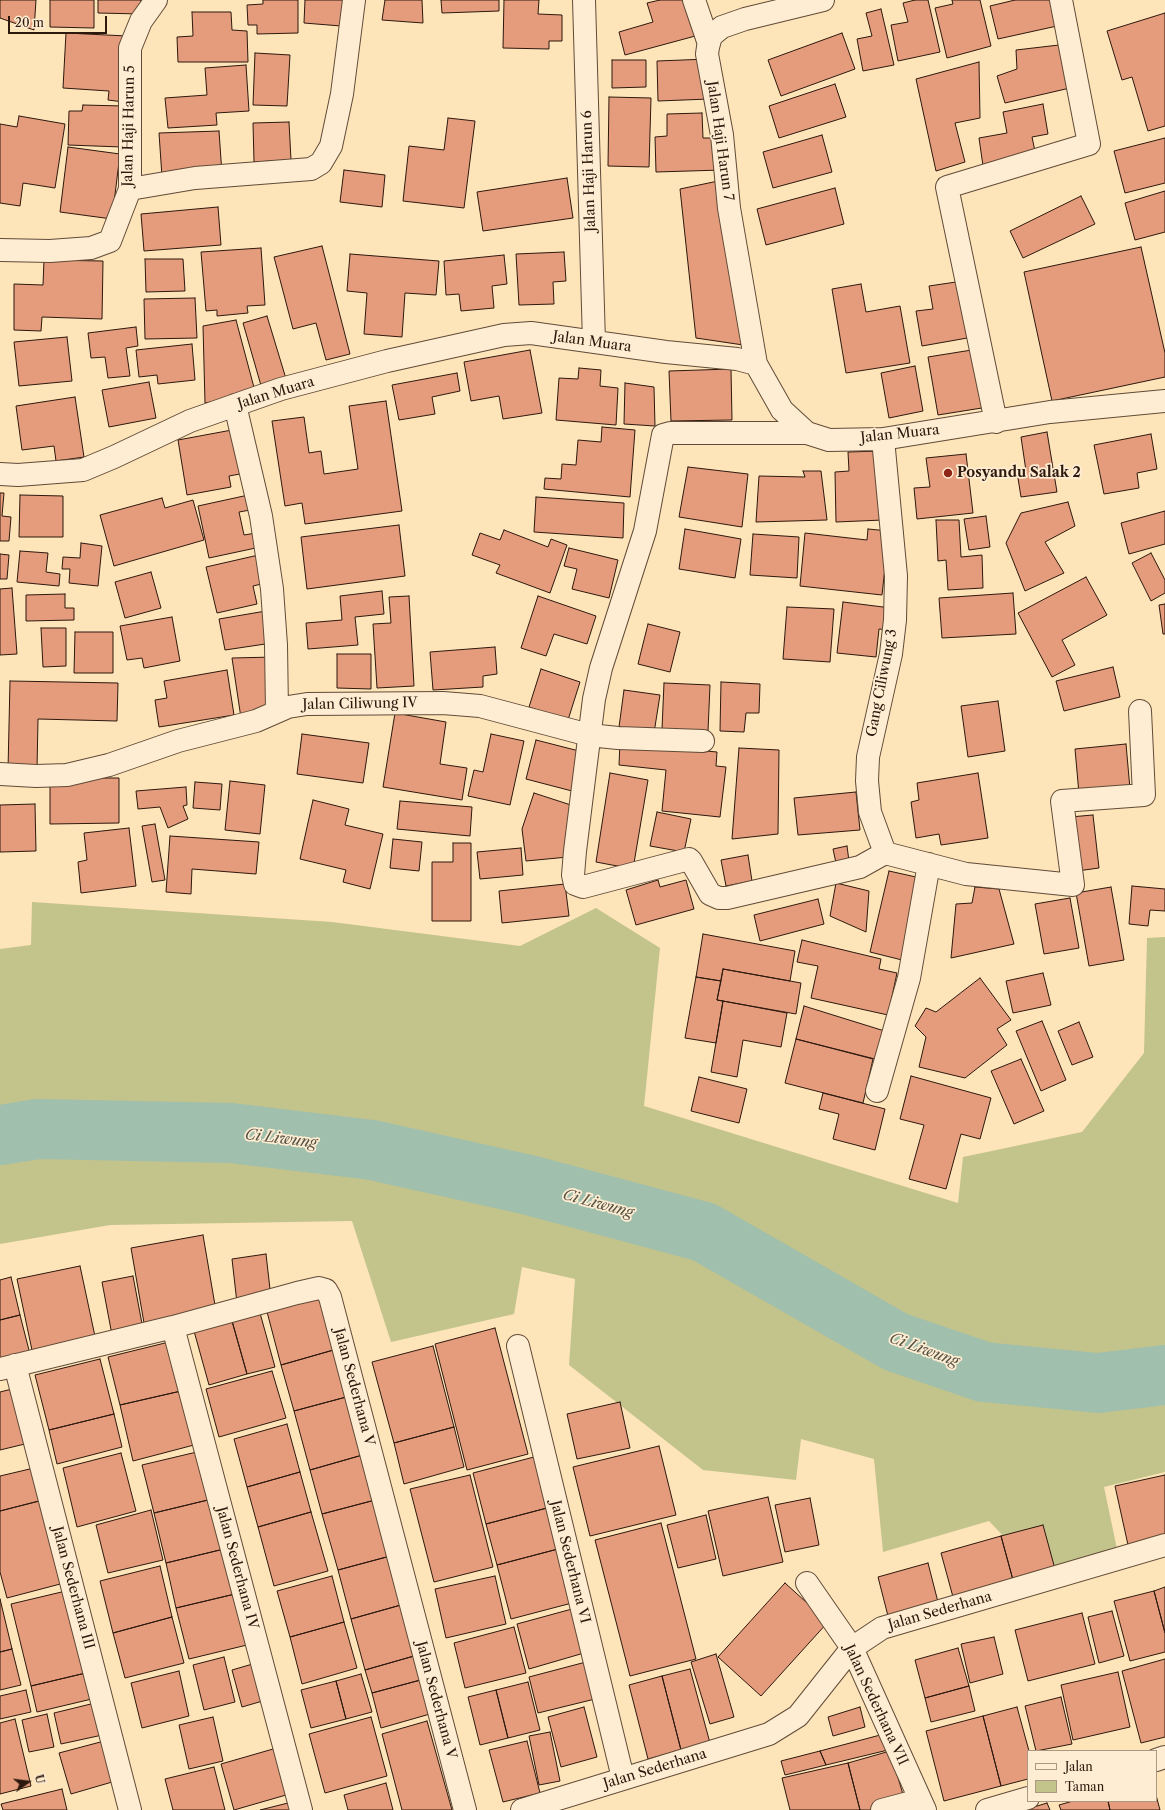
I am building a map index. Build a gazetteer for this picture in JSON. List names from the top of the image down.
{
  "streets": {
    "street": [
      "Jalan Haji Harun 5",
      "Jalan Haji Harun 7",
      "Jalan Haji Harun 6",
      "Jalan Muara",
      "Gang Ciliwung 3",
      "Jalan Ciliwung IV",
      "Jalan Sederhana V",
      "Jalan Sederhana VI",
      "Jalan Sederhana IV",
      "Jalan Sederhana III",
      "Jalan Sederhana",
      "Jalan Sederhana VII"
    ]
  },
  "crossings": [
    ["Jalan Haji Harun 7", "Jalan Muara"],
    ["Jalan Haji Harun 6", "Jalan Muara"],
    ["Jalan Muara", "Gang Ciliwung 3"],
    ["Jalan Sederhana V", "Jalan Sederhana IV"],
    ["Jalan Sederhana V", "Jalan Sederhana III"],
    ["Jalan Sederhana VI", "Jalan Sederhana"],
    ["Jalan Sederhana", "Jalan Sederhana VII"]
  ],
  "water": ["Ci Liwung"],
  "places": ["Posyandu Salak 2"],
  "legend": ["Jalan", "Taman"],
  "scale_bar": "20 m",
  "north": "right"
}
